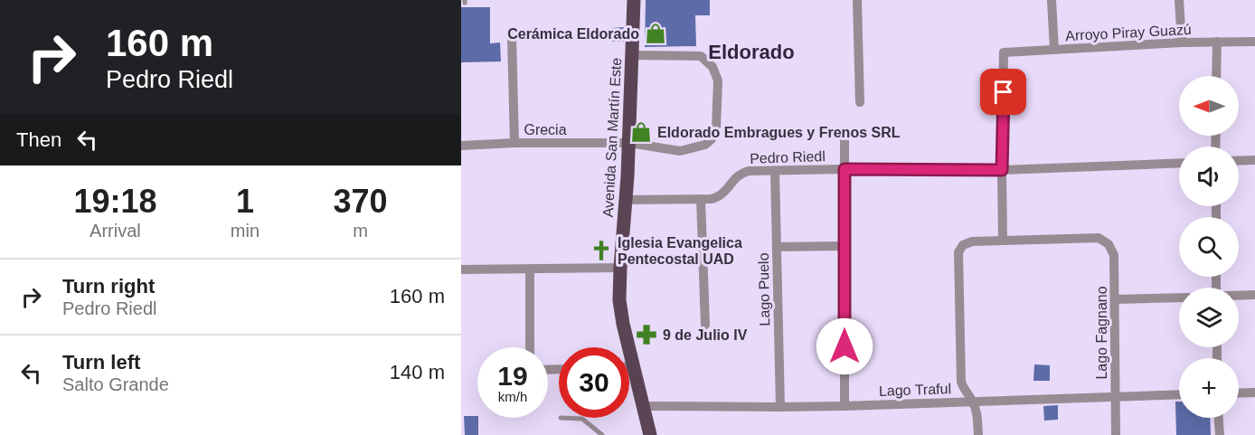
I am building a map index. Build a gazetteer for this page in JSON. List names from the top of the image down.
{
  "streets": {
    "main road": ["Avenida San Martín Este"],
    "street": [
      "Arroyo Piray Guazú",
      "Grecia",
      "Pedro Riedl",
      "Lago Puelo",
      "Lago Fagnano",
      "Lago Traful"
    ]
  },
  "crossings": [
    ["Arroyo Piray Guazú", "Pedro Riedl"],
    ["Grecia", "Avenida San Martín Este"],
    ["Avenida San Martín Este", "Pedro Riedl"],
    ["Avenida San Martín Este", "Lago Traful"],
    ["Pedro Riedl", "Lago Puelo"],
    ["Lago Puelo", "Lago Traful"],
    ["Lago Fagnano", "Lago Traful"]
  ],
  "districts": ["Eldorado"],
  "places": {
    "shop": ["Cerámica Eldorado", "Eldorado Embragues y Frenos SRL"],
    "church": ["Iglesia Evangelica Pentecostal UAD"],
    "pharmacy": ["9 de Julio IV"]
  },
  "north": "left",
  "page": {
    "turn": ["160 m", "Pedro Riedl"],
    "map_buttons": "+",
    "then": "Then",
    "eta": [
      "19:18",
      "Arrival",
      "1",
      "min",
      "370",
      "m"
    ],
    "list": [
      {
        "name": "Turn right",
        "note": "Pedro Riedl",
        "value": "160 m"
      },
      {
        "name": "Turn left",
        "note": "Salto Grande",
        "value": "140 m"
      }
    ],
    "speed": "19 km/h",
    "limit": "30"
  }
}
